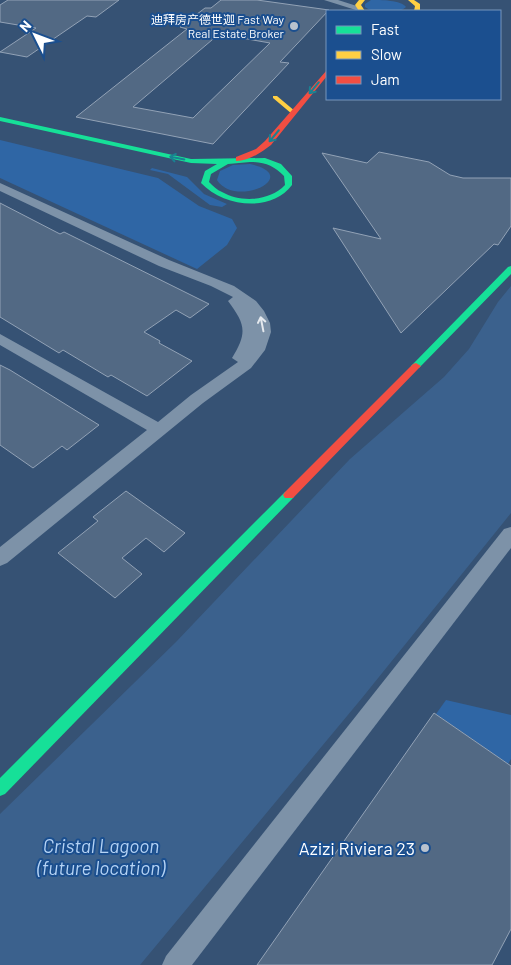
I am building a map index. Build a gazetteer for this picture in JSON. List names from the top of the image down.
{
  "water": ["Cristal Lagoon (future location)"],
  "places": ["迪拜房产德世迦 Fast Way Real Estate Broker", "Azizi Riviera 23"],
  "legend": ["Fast", "Slow", "Jam"],
  "north": "top left"
}
